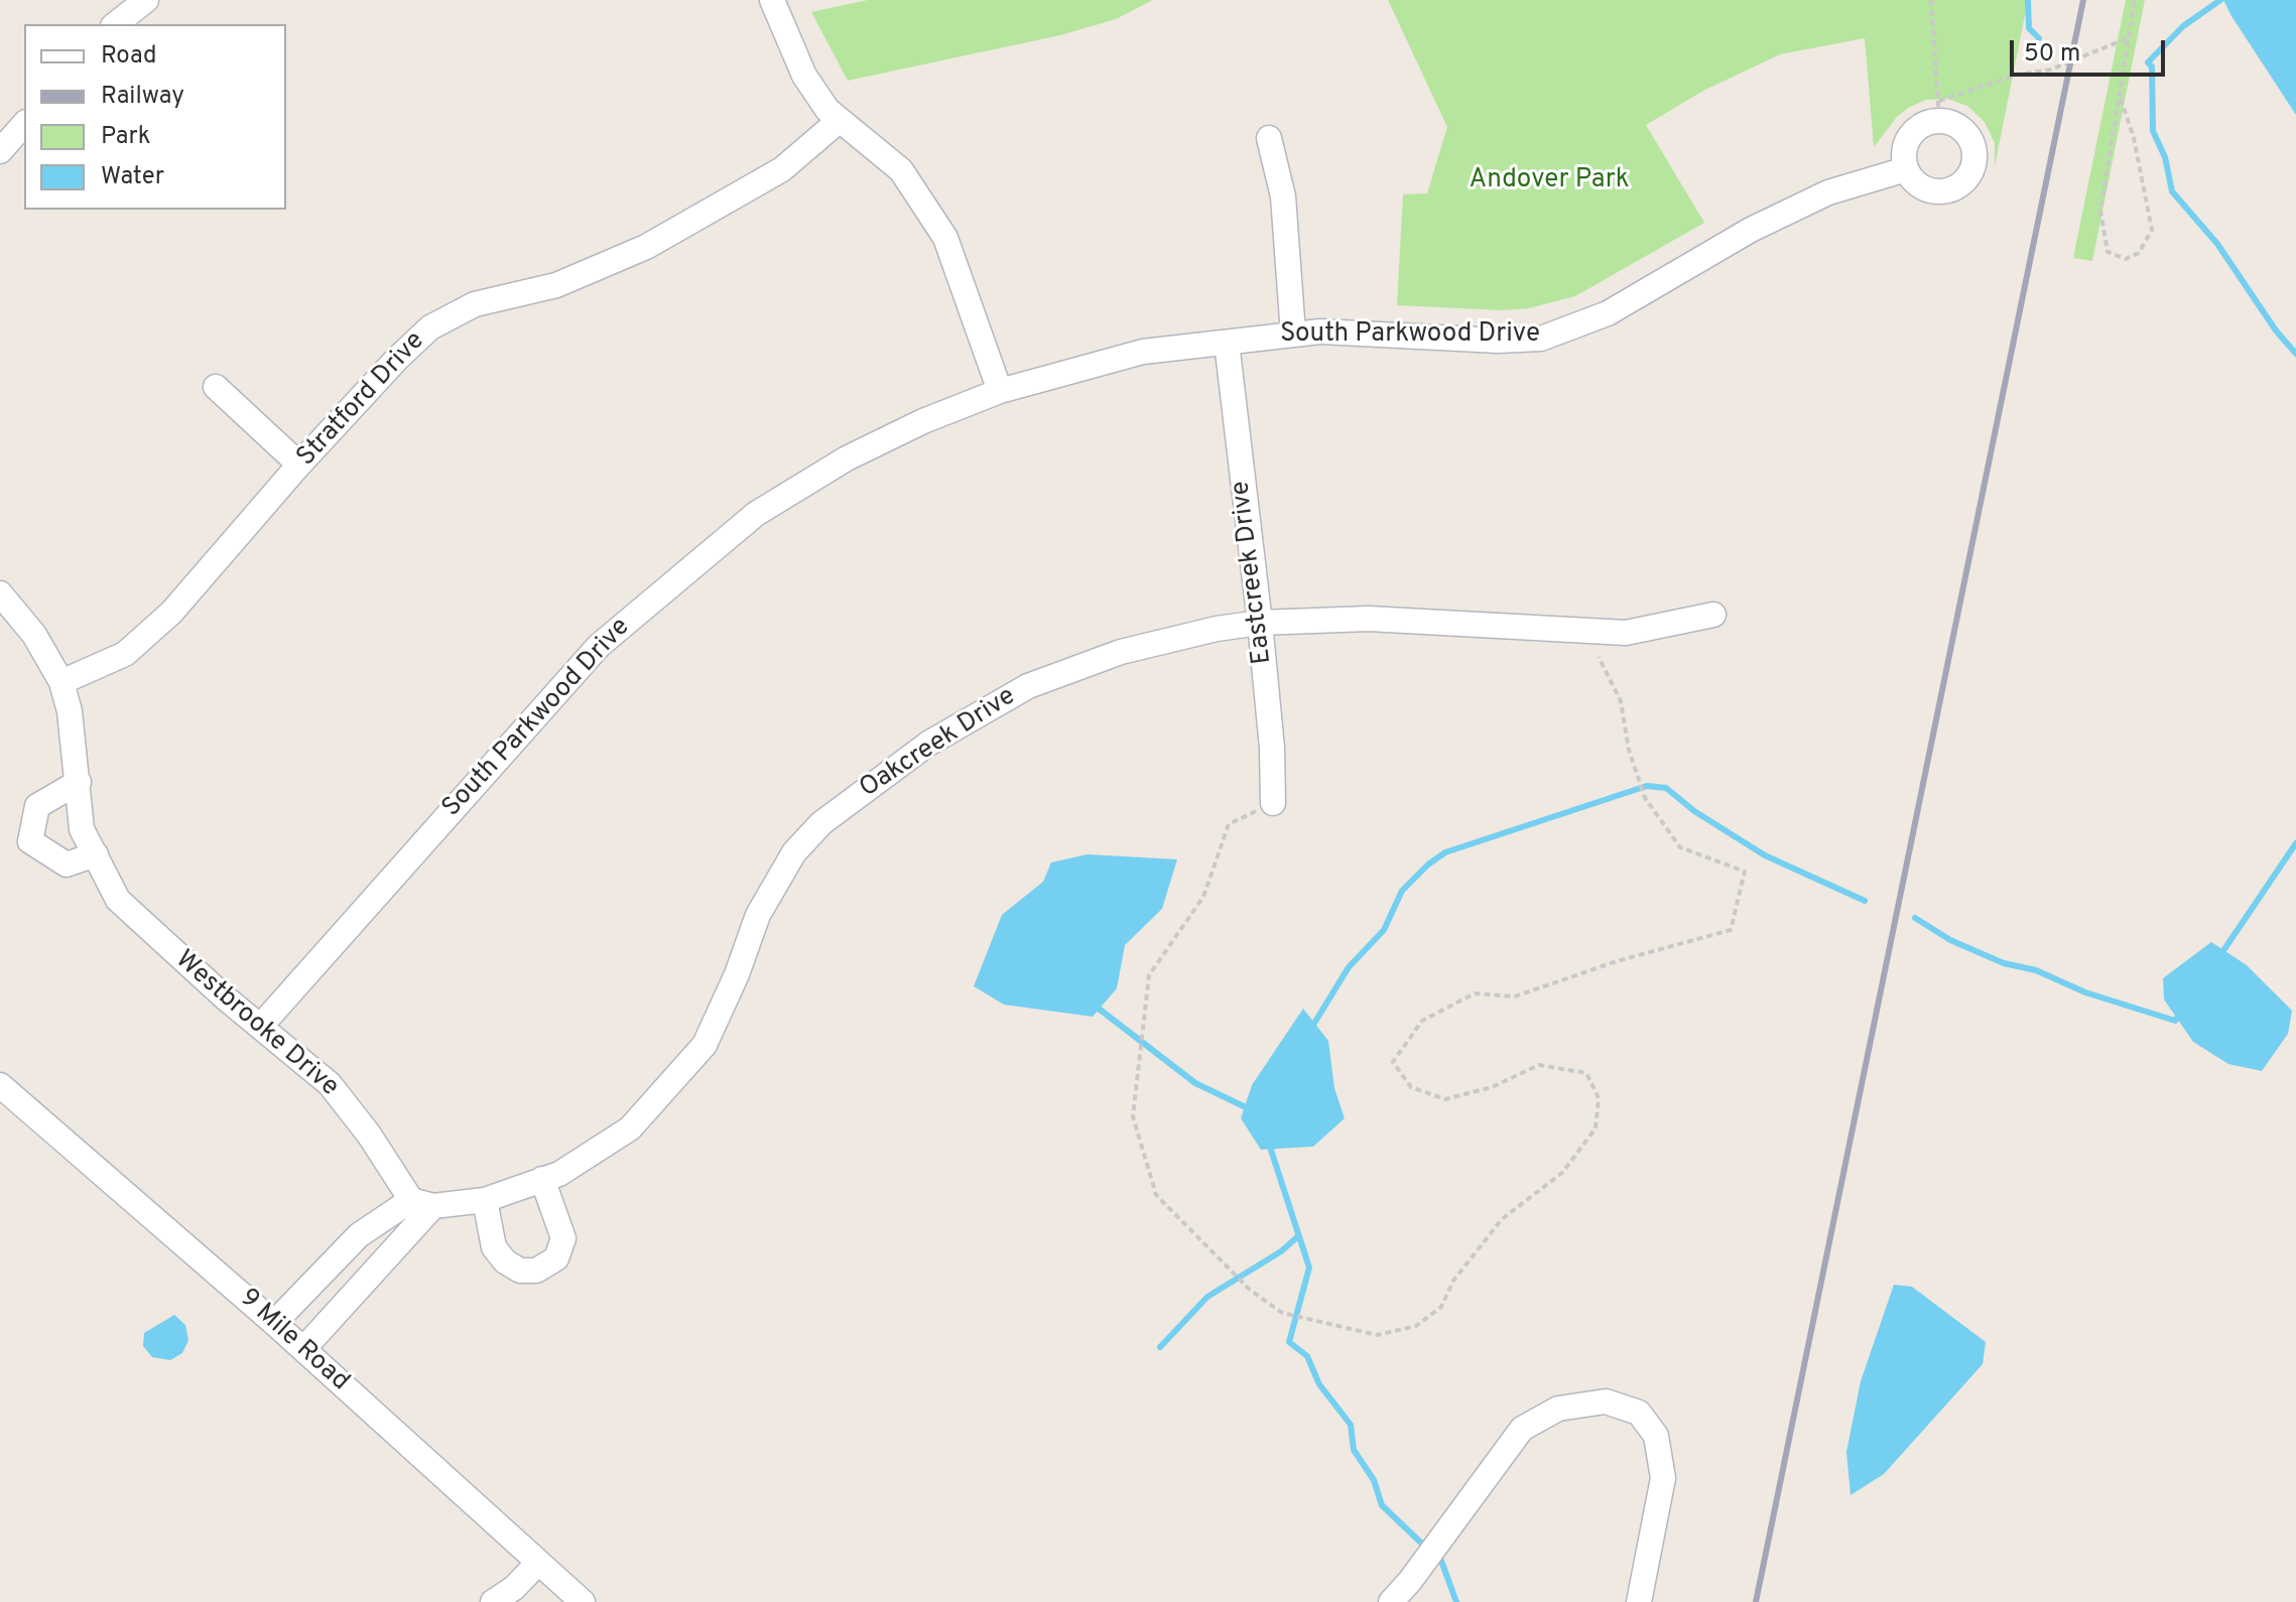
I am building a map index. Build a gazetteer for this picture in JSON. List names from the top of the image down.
{
  "streets": {
    "street": [
      "South Parkwood Drive",
      "Stratford Drive",
      "Eastcreek Drive",
      "Oakcreek Drive",
      "Westbrooke Drive",
      "9 Mile Road"
    ]
  },
  "crossings": [
    ["South Parkwood Drive", "Eastcreek Drive"],
    ["South Parkwood Drive", "Westbrooke Drive"],
    ["Stratford Drive", "Westbrooke Drive"],
    ["Eastcreek Drive", "Oakcreek Drive"],
    ["Oakcreek Drive", "Westbrooke Drive"],
    ["Oakcreek Drive", "9 Mile Road"]
  ],
  "parks": ["Andover Park"],
  "legend": [
    "Road",
    "Railway",
    "Park",
    "Water"
  ],
  "scale_bar": "50 m"
}
